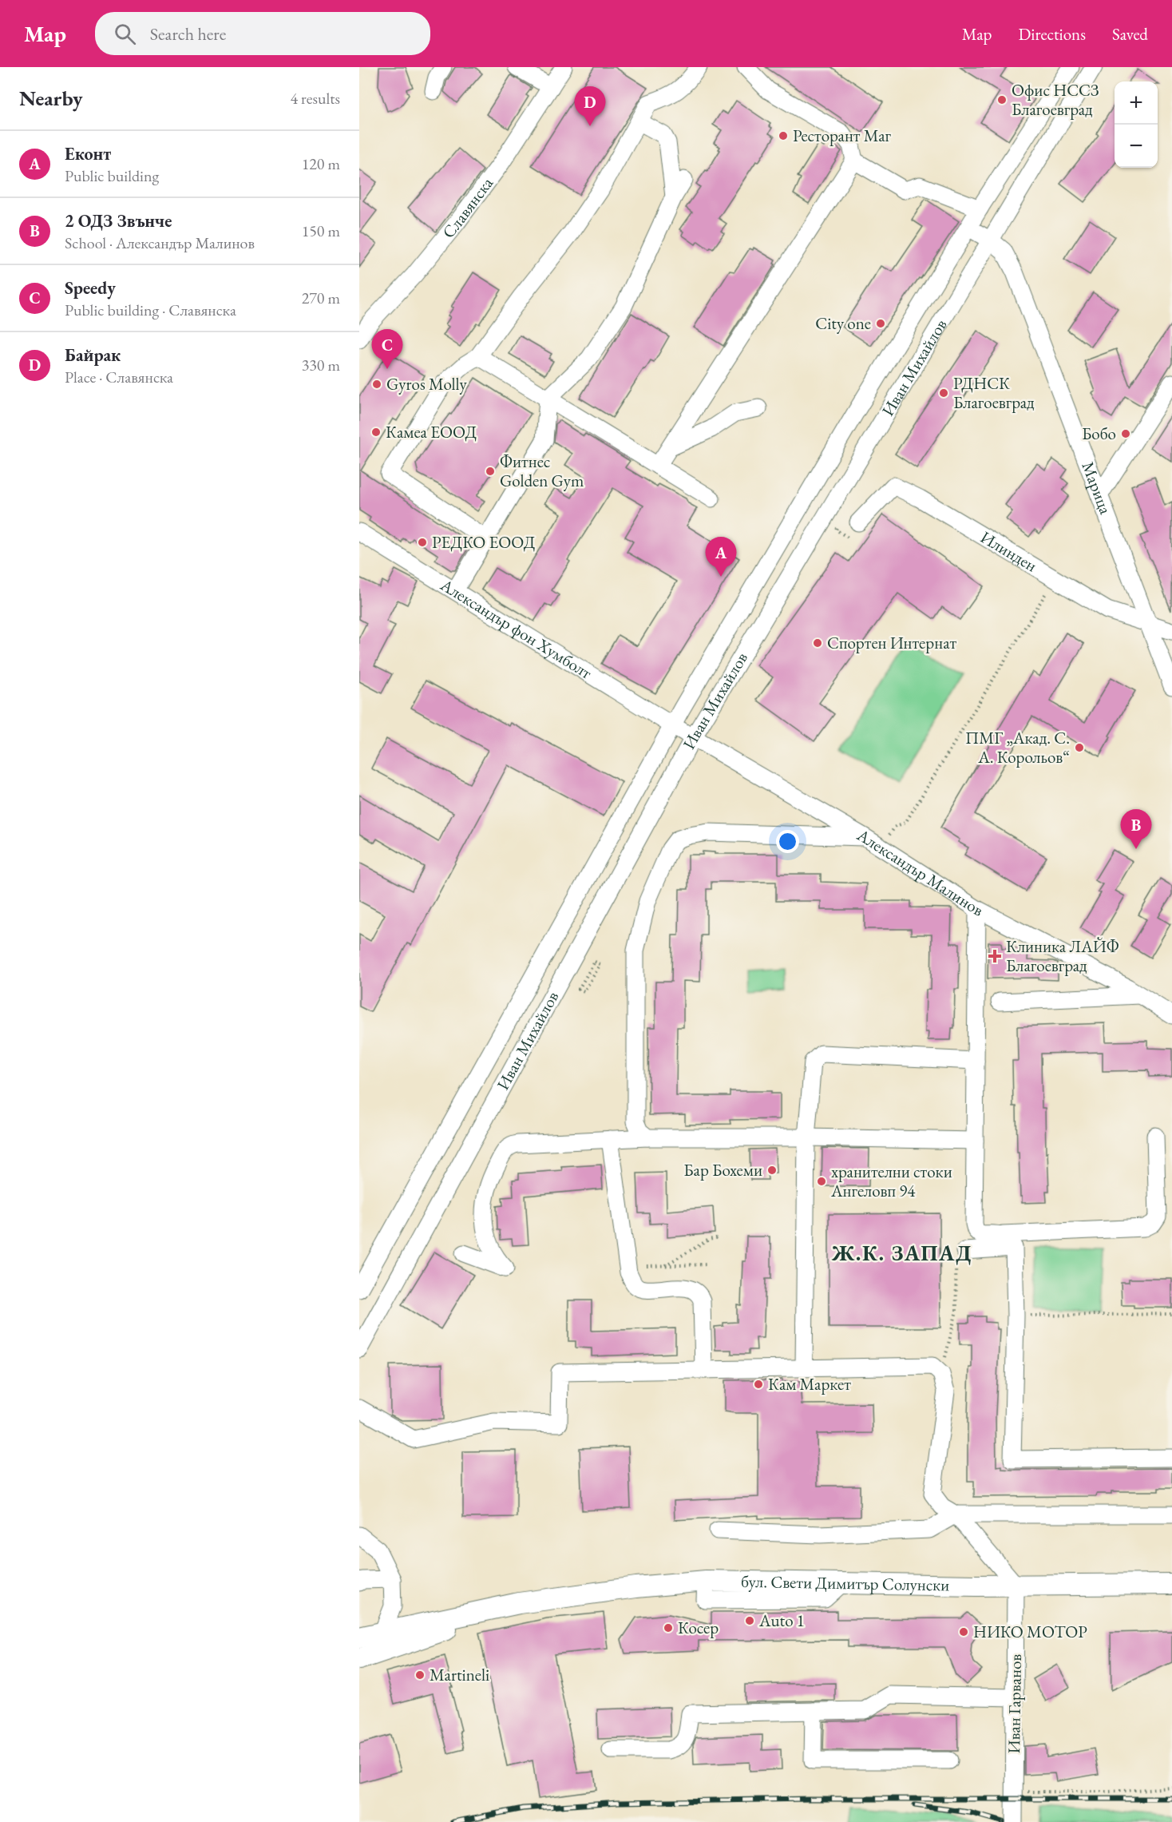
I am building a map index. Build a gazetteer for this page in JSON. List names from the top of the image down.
{
  "streets": {
    "main road": ["бул. Свети Димитър Солунски"],
    "street": [
      "Славянска",
      "Иван Михайлов",
      "Марица",
      "Илинден",
      "Александър фон Хумболт",
      "Александър Малинов",
      "Иван Гарванов"
    ]
  },
  "crossings": [
    ["Иван Михайлов", "Марица"],
    ["Иван Михайлов", "Александър фон Хумболт"],
    ["Иван Михайлов", "Александър Малинов"],
    ["Марица", "Илинден"],
    ["Александър фон Хумболт", "Александър Малинов"],
    ["бул. Свети Димитър Солунски", "Иван Гарванов"]
  ],
  "districts": ["Ж.К. ЗАПАД"],
  "places": {
    "other": [
      "Офис НССЗ Благоевград",
      "Ресторант Маг",
      "City one",
      "Gyros Molly",
      "РДНСК Благоевград",
      "Камеа ЕООД",
      "Бобо",
      "Фитнес Golden Gym",
      "РЕДКО ЕООД",
      "Спортен Интернат",
      "ПМГ „Акад. С. А. Корольов“",
      "Бар Бохеми",
      "хранителни стоки Ангеловп 94",
      "Кам Маркет",
      "Auto 1",
      "Косер",
      "НИКО МОТОР",
      "Martineli"
    ],
    "health": ["Клиника ЛАЙФ Благоевград"]
  },
  "page": {
    "header": "Map",
    "search": "Search here",
    "nav": ["Map", "Directions", "Saved"],
    "heading": ["Nearby", "4 results"],
    "map_buttons": ["+", "−"],
    "pins": [
      "D",
      "C",
      "A",
      "B"
    ],
    "list": [
      {
        "mark": "A",
        "name": "Еконт",
        "note": "Public building",
        "value": "120 m"
      },
      {
        "mark": "B",
        "name": "2 ОДЗ Звънче",
        "note": "School · Александър Малинов",
        "value": "150 m"
      },
      {
        "mark": "C",
        "name": "Speedy",
        "note": "Public building · Славянска",
        "value": "270 m"
      },
      {
        "mark": "D",
        "name": "Байрак",
        "note": "Place · Славянска",
        "value": "330 m"
      }
    ]
  }
}
